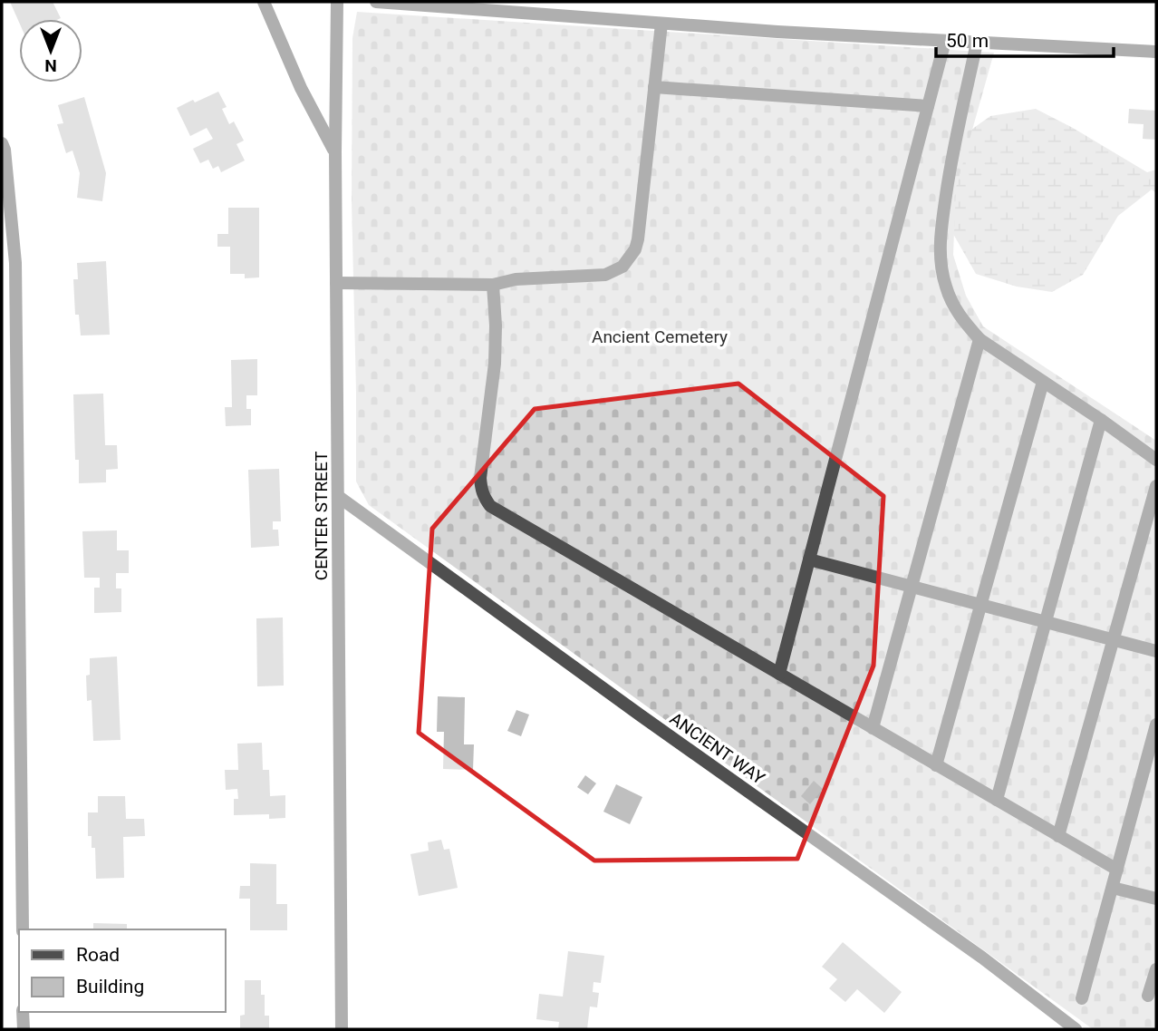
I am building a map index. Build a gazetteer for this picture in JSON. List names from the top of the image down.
{
  "streets": {
    "street": ["CENTER STREET", "ANCIENT WAY"]
  },
  "crossings": [
    ["CENTER STREET", "ANCIENT WAY"]
  ],
  "parks": ["Ancient Cemetery"],
  "legend": ["Road", "Building"],
  "scale_bar": "50 m",
  "north": "bottom"
}
